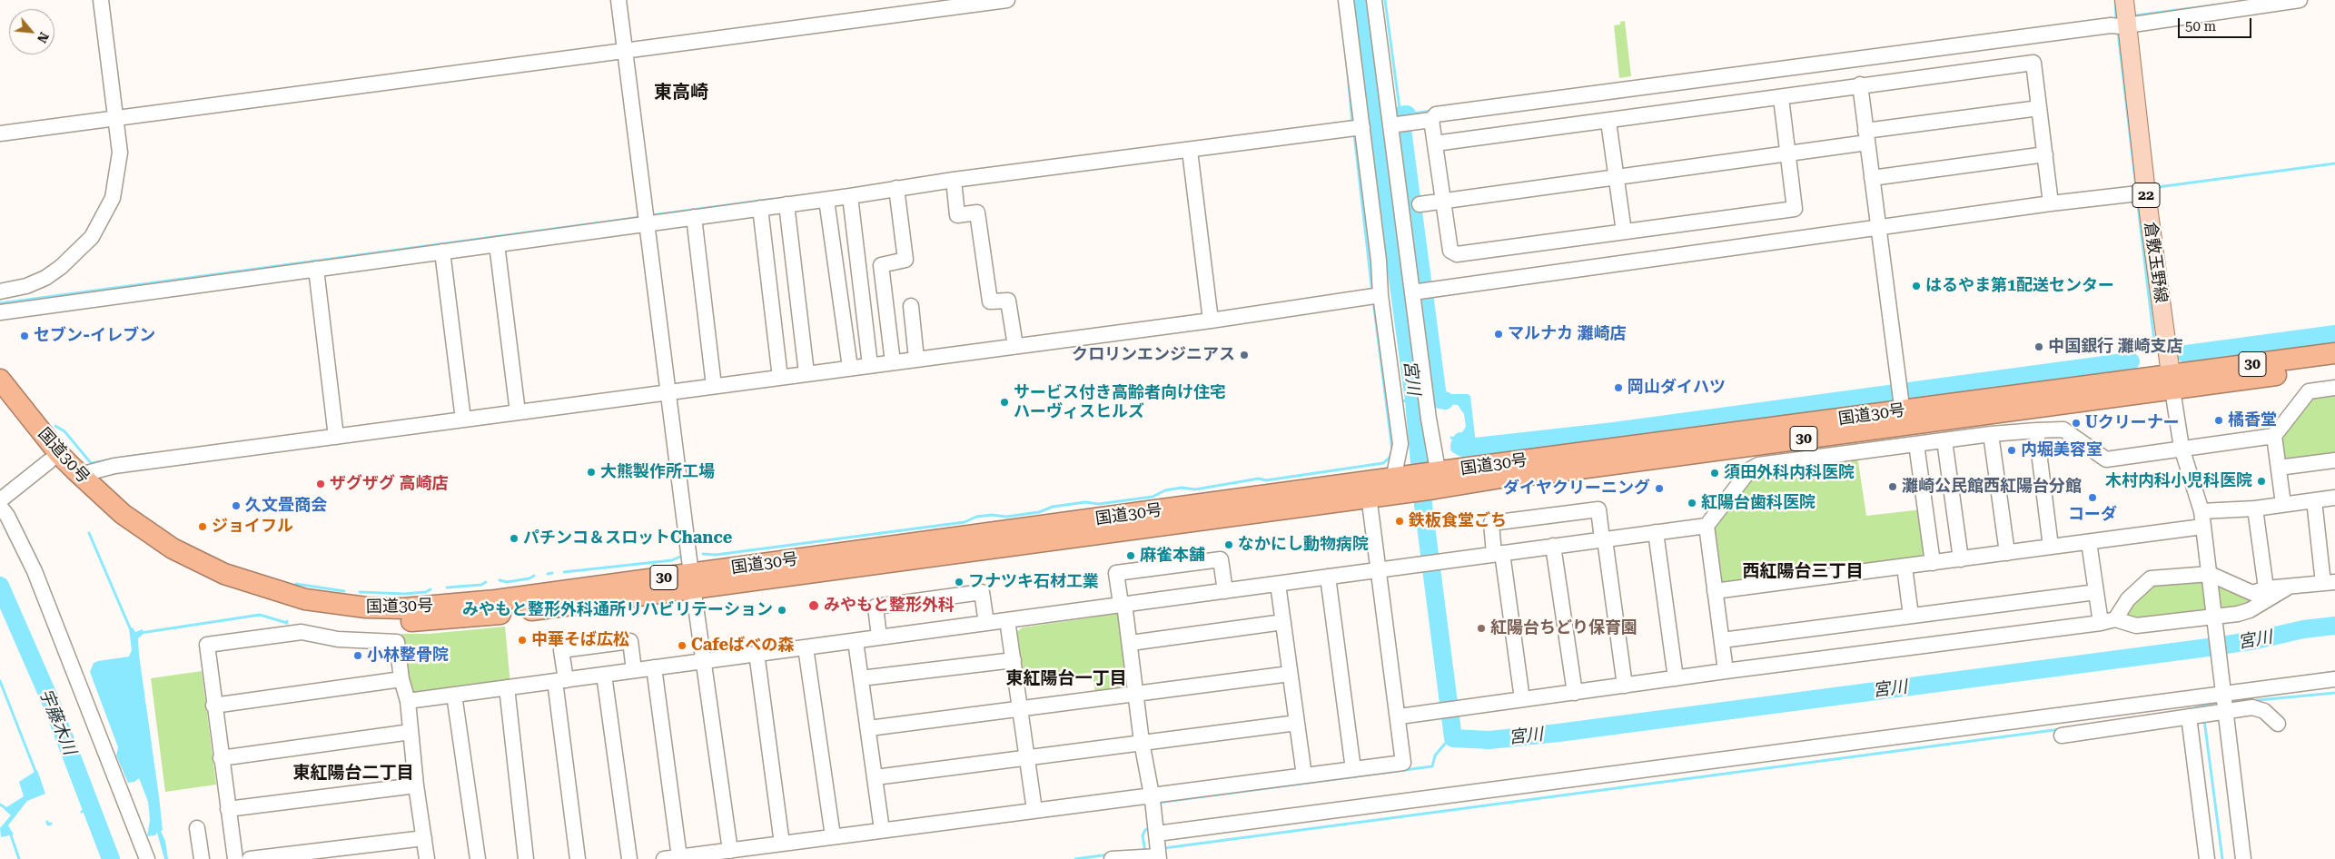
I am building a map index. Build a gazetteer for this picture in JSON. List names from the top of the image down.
{
  "streets": {
    "highway": ["30", "国道30号"],
    "main road": ["22", "倉敷玉野線"]
  },
  "crossings": [
    ["倉敷玉野線", "国道30号"]
  ],
  "districts": [
    "東高崎",
    "西紅陽台三丁目",
    "東紅陽台一丁目",
    "東紅陽台二丁目"
  ],
  "water": ["宮川", "宇藤木川"],
  "places": [
    "はるやま第1配送センター",
    "マルナカ 灘崎店",
    "セブン-イレブン",
    "中国銀行 灘崎支店",
    "クロリンエンジニアス",
    "岡山ダイハツ",
    "サービス付き高齢者向け住宅 ハーヴィスヒルズ",
    "橘香堂",
    "Uクリーナー",
    "内堀美容室",
    "大熊製作所工場",
    "須田外科内科医院",
    "木村内科小児科医院",
    "ザグザグ 高崎店",
    "灘崎公民館西紅陽台分館",
    "ダイヤクリーニング",
    "コーダ",
    "紅陽台歯科医院",
    "久文畳商会",
    "鉄板食堂ごち",
    "ジョイフル",
    "パチンコ＆スロットChance",
    "なかにし動物病院",
    "麻雀本舗",
    "フナツキ石材工業",
    "みやもと整形外科",
    "みやもと整形外科通所リハビリテーション",
    "紅陽台ちどり保育園",
    "中華そば広松",
    "Cafeばべの森",
    "小林整骨院"
  ],
  "scale_bar": "50 m",
  "north": "bottom right"
}
